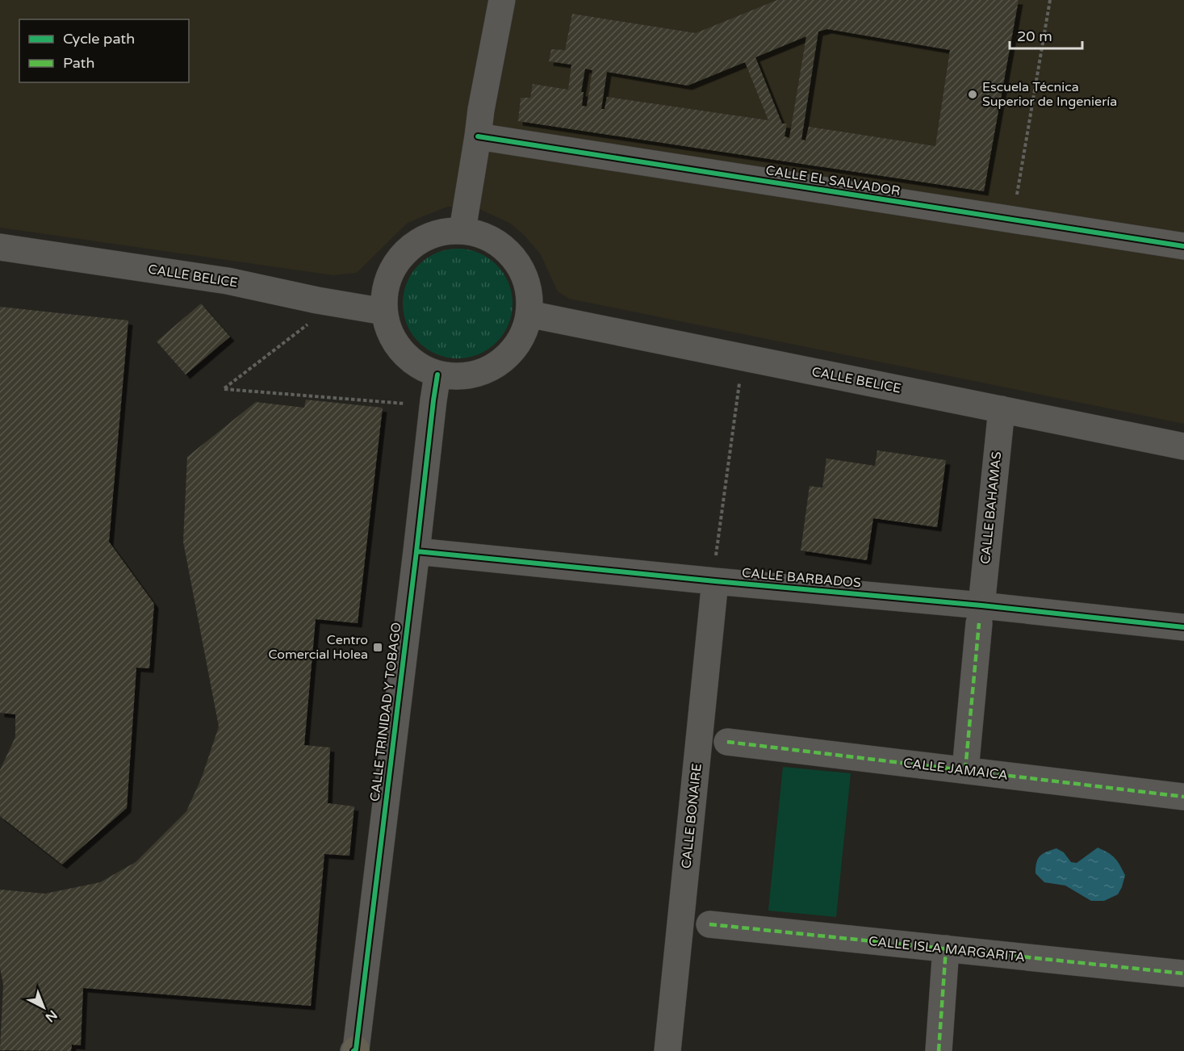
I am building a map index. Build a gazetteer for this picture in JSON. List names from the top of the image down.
{
  "streets": {
    "street": [
      "CALLE EL SALVADOR",
      "CALLE BELICE",
      "CALLE BAHAMAS",
      "CALLE BARBADOS",
      "CALLE TRINIDAD Y TOBAGO",
      "CALLE JAMAICA",
      "CALLE BONAIRE",
      "CALLE ISLA MARGARITA"
    ]
  },
  "crossings": [
    ["CALLE BELICE", "CALLE BAHAMAS"],
    ["CALLE BELICE", "CALLE TRINIDAD Y TOBAGO"],
    ["CALLE BAHAMAS", "CALLE BARBADOS"],
    ["CALLE BAHAMAS", "CALLE JAMAICA"],
    ["CALLE BARBADOS", "CALLE TRINIDAD Y TOBAGO"],
    ["CALLE BARBADOS", "CALLE BONAIRE"]
  ],
  "places": {
    "other": ["Escuela Técnica Superior de Ingeniería"],
    "transit": ["Centro Comercial Holea"]
  },
  "legend": ["Cycle path", "Path"],
  "scale_bar": "20 m",
  "north": "bottom right"
}
